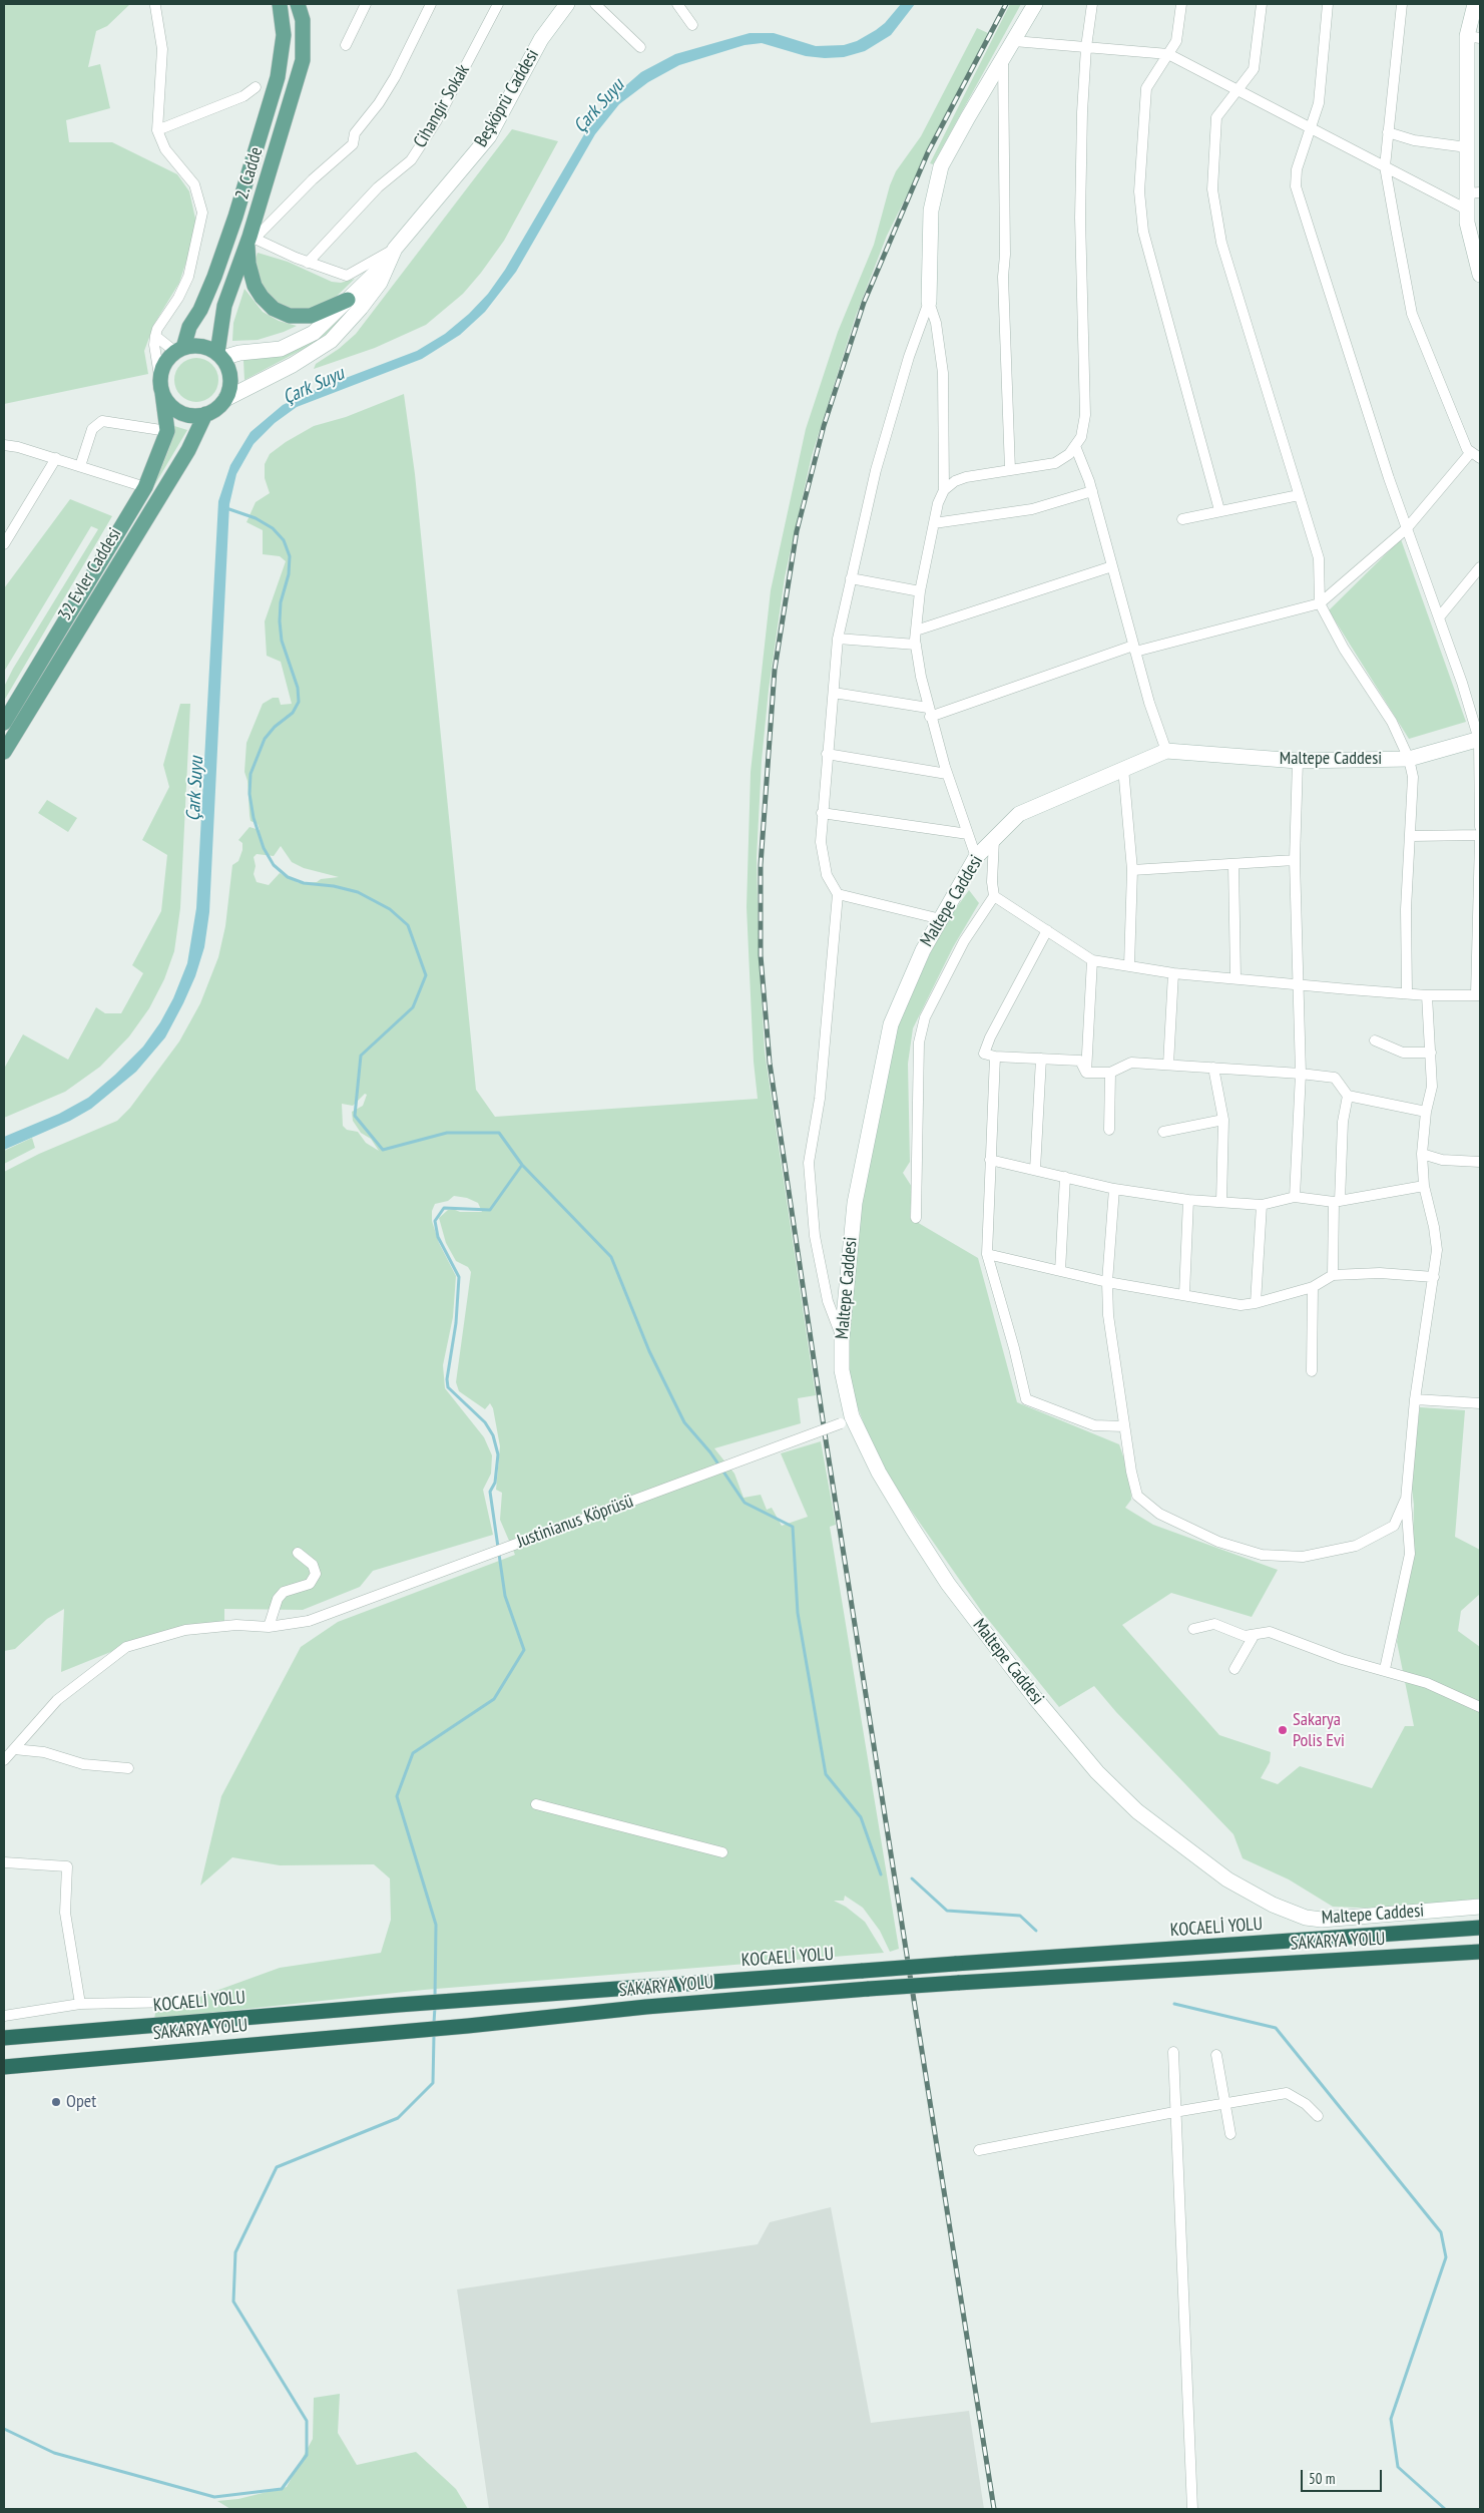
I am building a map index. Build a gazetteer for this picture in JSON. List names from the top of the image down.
{
  "streets": {
    "highway": ["KOCAELİ YOLU", "SAKARYA YOLU"],
    "main road": ["2. Cadde", "32 Evler Caddesi"],
    "street": [
      "Beşköprü Caddesi",
      "Cihangir Sokak",
      "Maltepe Caddesi",
      "Justinianus Köprüsü"
    ]
  },
  "crossings": [
    ["Beşköprü Caddesi", "2. Cadde"],
    ["Beşköprü Caddesi", "32 Evler Caddesi"],
    ["2. Cadde", "32 Evler Caddesi"],
    ["Maltepe Caddesi", "Justinianus Köprüsü"]
  ],
  "water": ["Çark Suyu"],
  "places": ["Sakarya Polis Evi", "Opet"],
  "scale_bar": "50 m"
}
